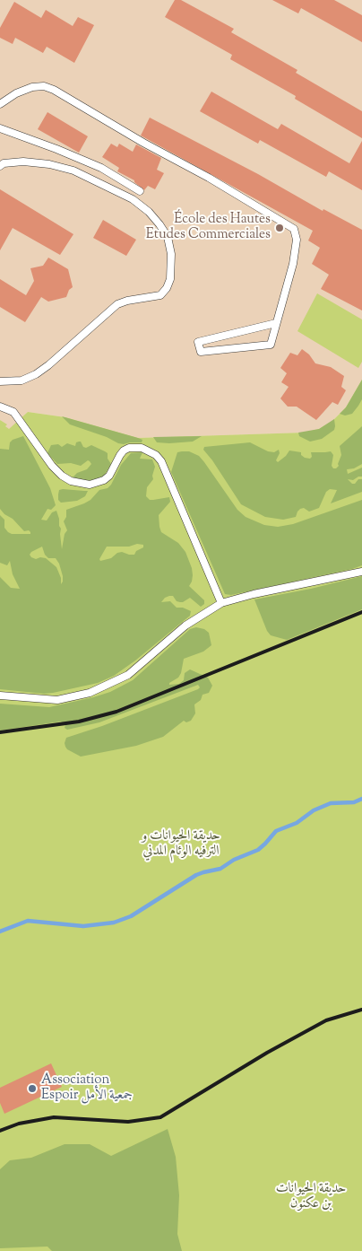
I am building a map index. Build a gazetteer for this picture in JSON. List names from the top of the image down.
{
  "parks": ["حديقة الحيوانات و الترفيه الوئام المدني", "حديقة الحيوانات بن عكنون"],
  "places": ["École des Hautes Etudes Commerciales", "Association Espoir جمعية الأمل"]
}
